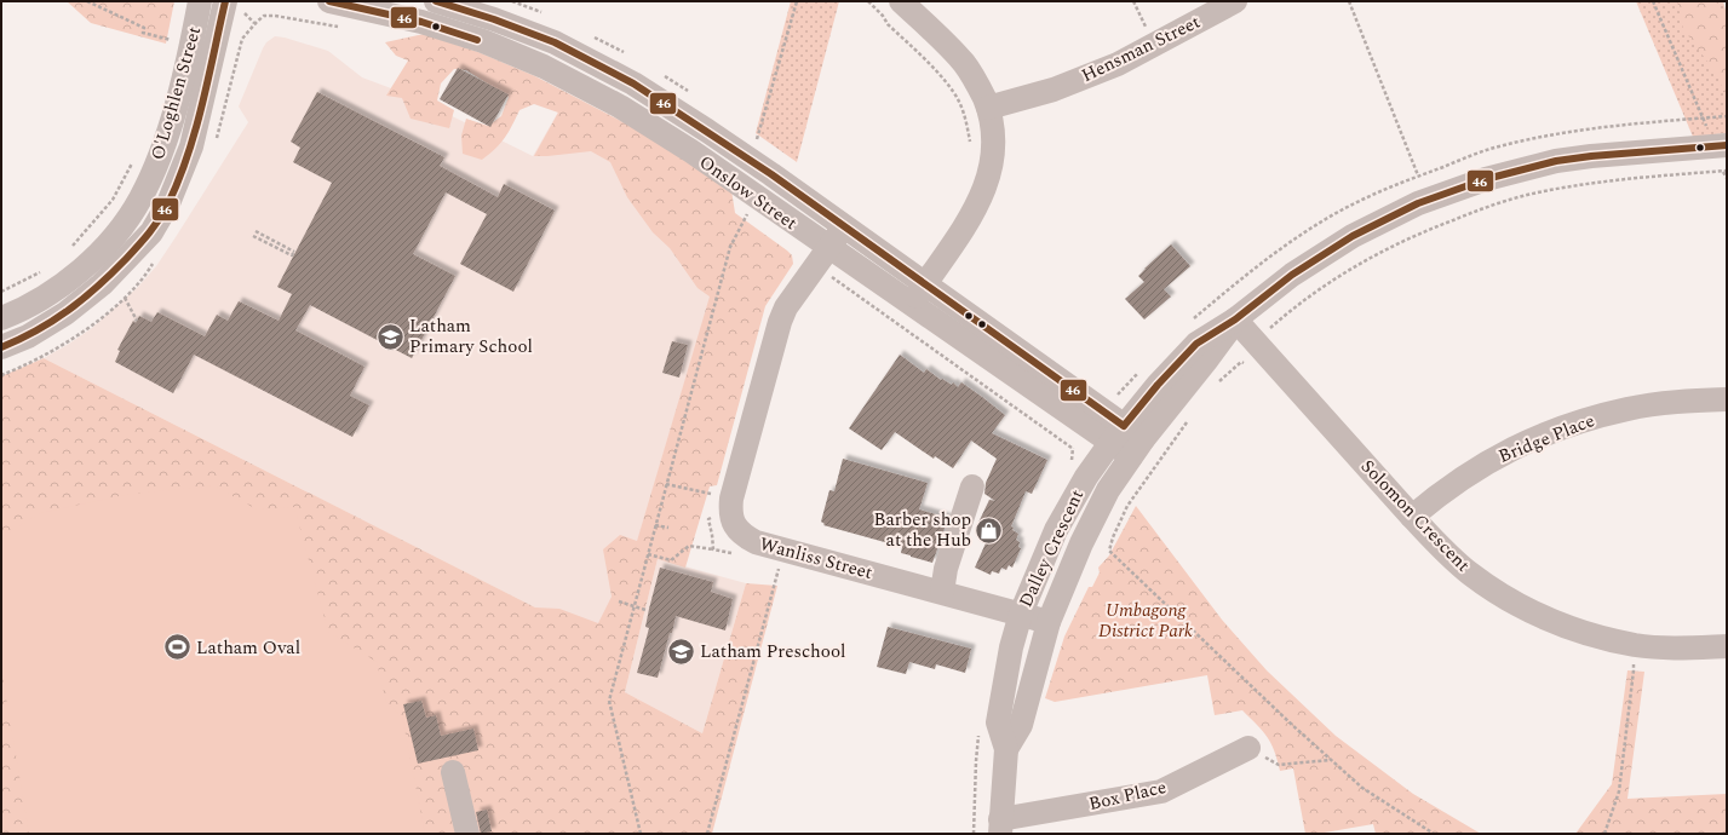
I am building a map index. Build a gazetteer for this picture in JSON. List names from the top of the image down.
{
  "streets": {
    "street": [
      "Hensman Street",
      "O'Loghlen Street",
      "Onslow Street",
      "Bridge Place",
      "Solomon Crescent",
      "Dalley Crescent",
      "Wanliss Street",
      "Box Place"
    ]
  },
  "crossings": [
    ["Onslow Street", "Dalley Crescent"],
    ["Onslow Street", "Wanliss Street"],
    ["Bridge Place", "Solomon Crescent"],
    ["Solomon Crescent", "Dalley Crescent"],
    ["Dalley Crescent", "Wanliss Street"],
    ["Dalley Crescent", "Box Place"]
  ],
  "parks": ["Umbagong District Park"],
  "places": {
    "school or university": ["Latham Primary School", "Latham Preschool"],
    "shop": ["Barber shop at the Hub"],
    "sports": ["Latham Oval"]
  },
  "lines": ["transit line 46"]
}
